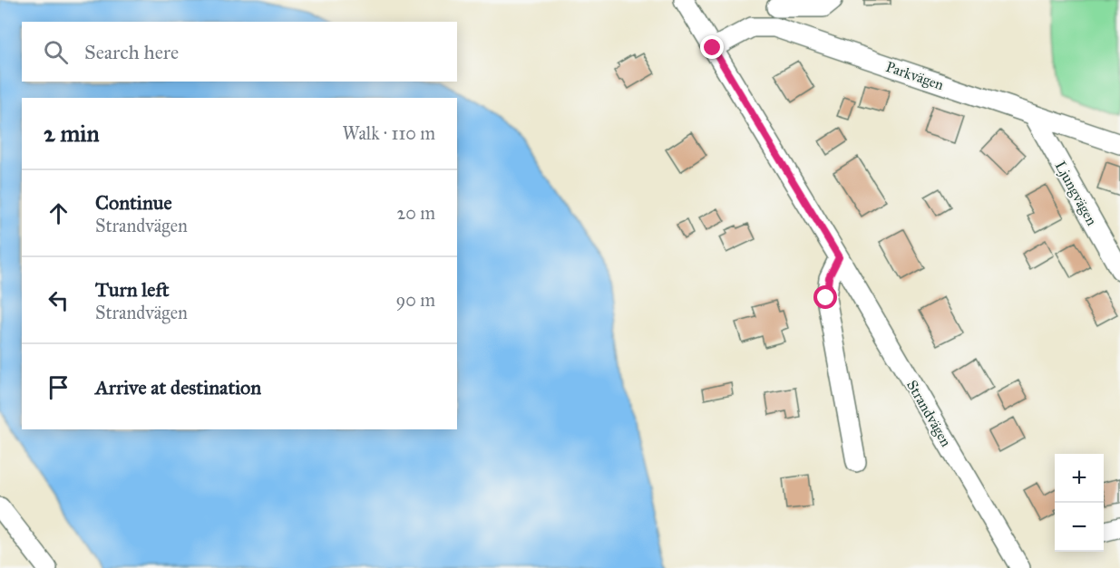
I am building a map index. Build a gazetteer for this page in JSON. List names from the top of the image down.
{
  "streets": {
    "street": ["Parkvägen", "Ljungvägen", "Strandvägen"]
  },
  "crossings": [
    ["Parkvägen", "Ljungvägen"],
    ["Parkvägen", "Strandvägen"]
  ],
  "page": {
    "search": "Search here",
    "heading": ["2 min", "Walk · 110 m"],
    "list": [
      ["Continue", "Strandvägen", "20 m"],
      ["Turn left", "Strandvägen", "90 m"],
      "Arrive at destination"
    ],
    "map_buttons": ["+", "−"]
  }
}
